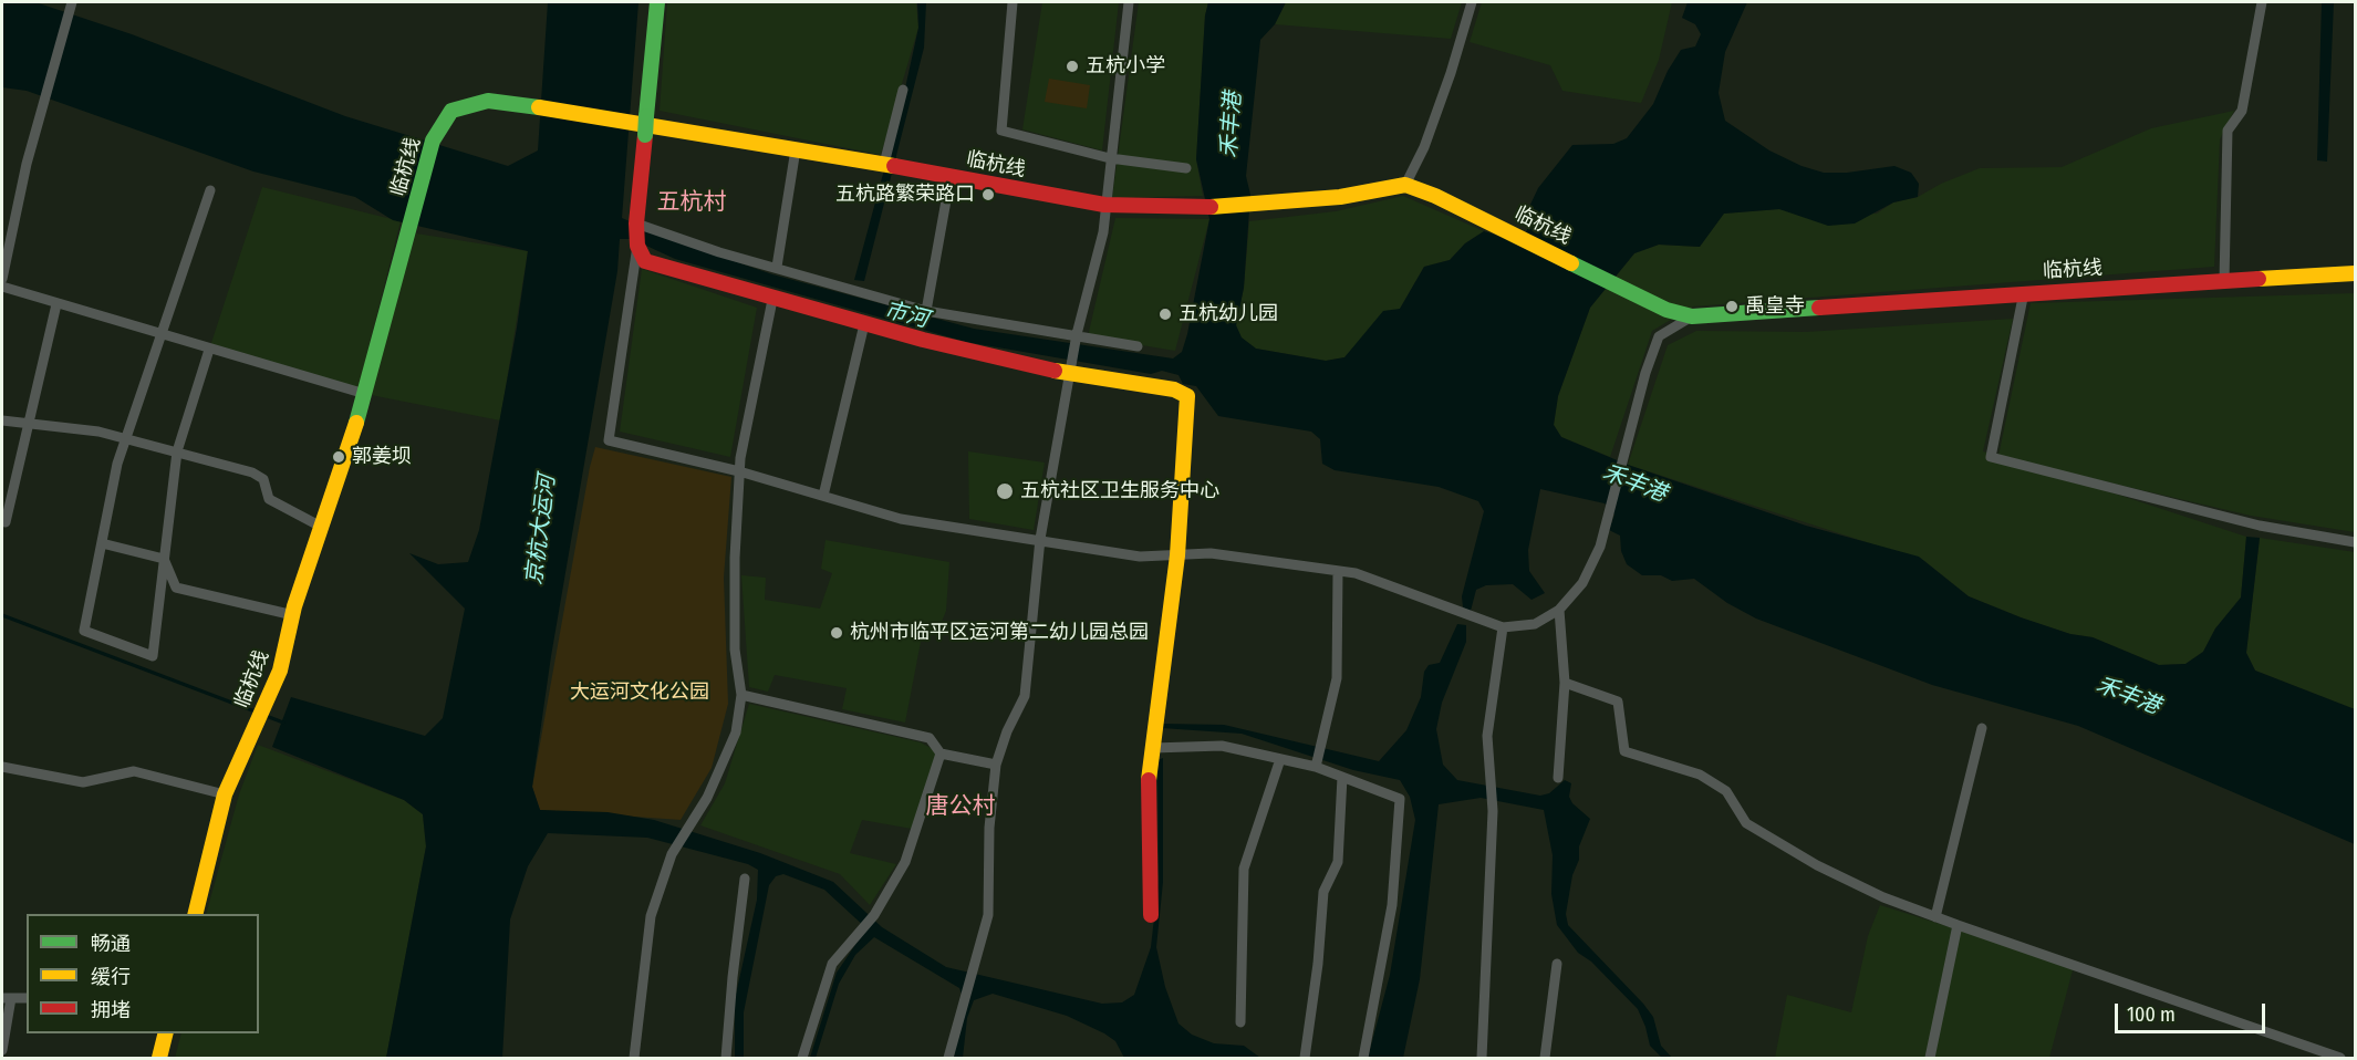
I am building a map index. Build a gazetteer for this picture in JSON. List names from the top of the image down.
{
  "streets": {
    "street": ["临杭线"]
  },
  "districts": ["五杭村", "唐公村"],
  "water": ["禾丰港", "市河", "京杭大运河"],
  "parks": ["大运河文化公园"],
  "places": [
    "五杭小学",
    "五杭路繁荣路口",
    "禹皇寺",
    "五杭幼儿园",
    "郭姜坝",
    "五杭社区卫生服务中心",
    "杭州市临平区运河第二幼儿园总园"
  ],
  "legend": ["畅通", "缓行", "拥堵"],
  "scale_bar": "100 m"
}
